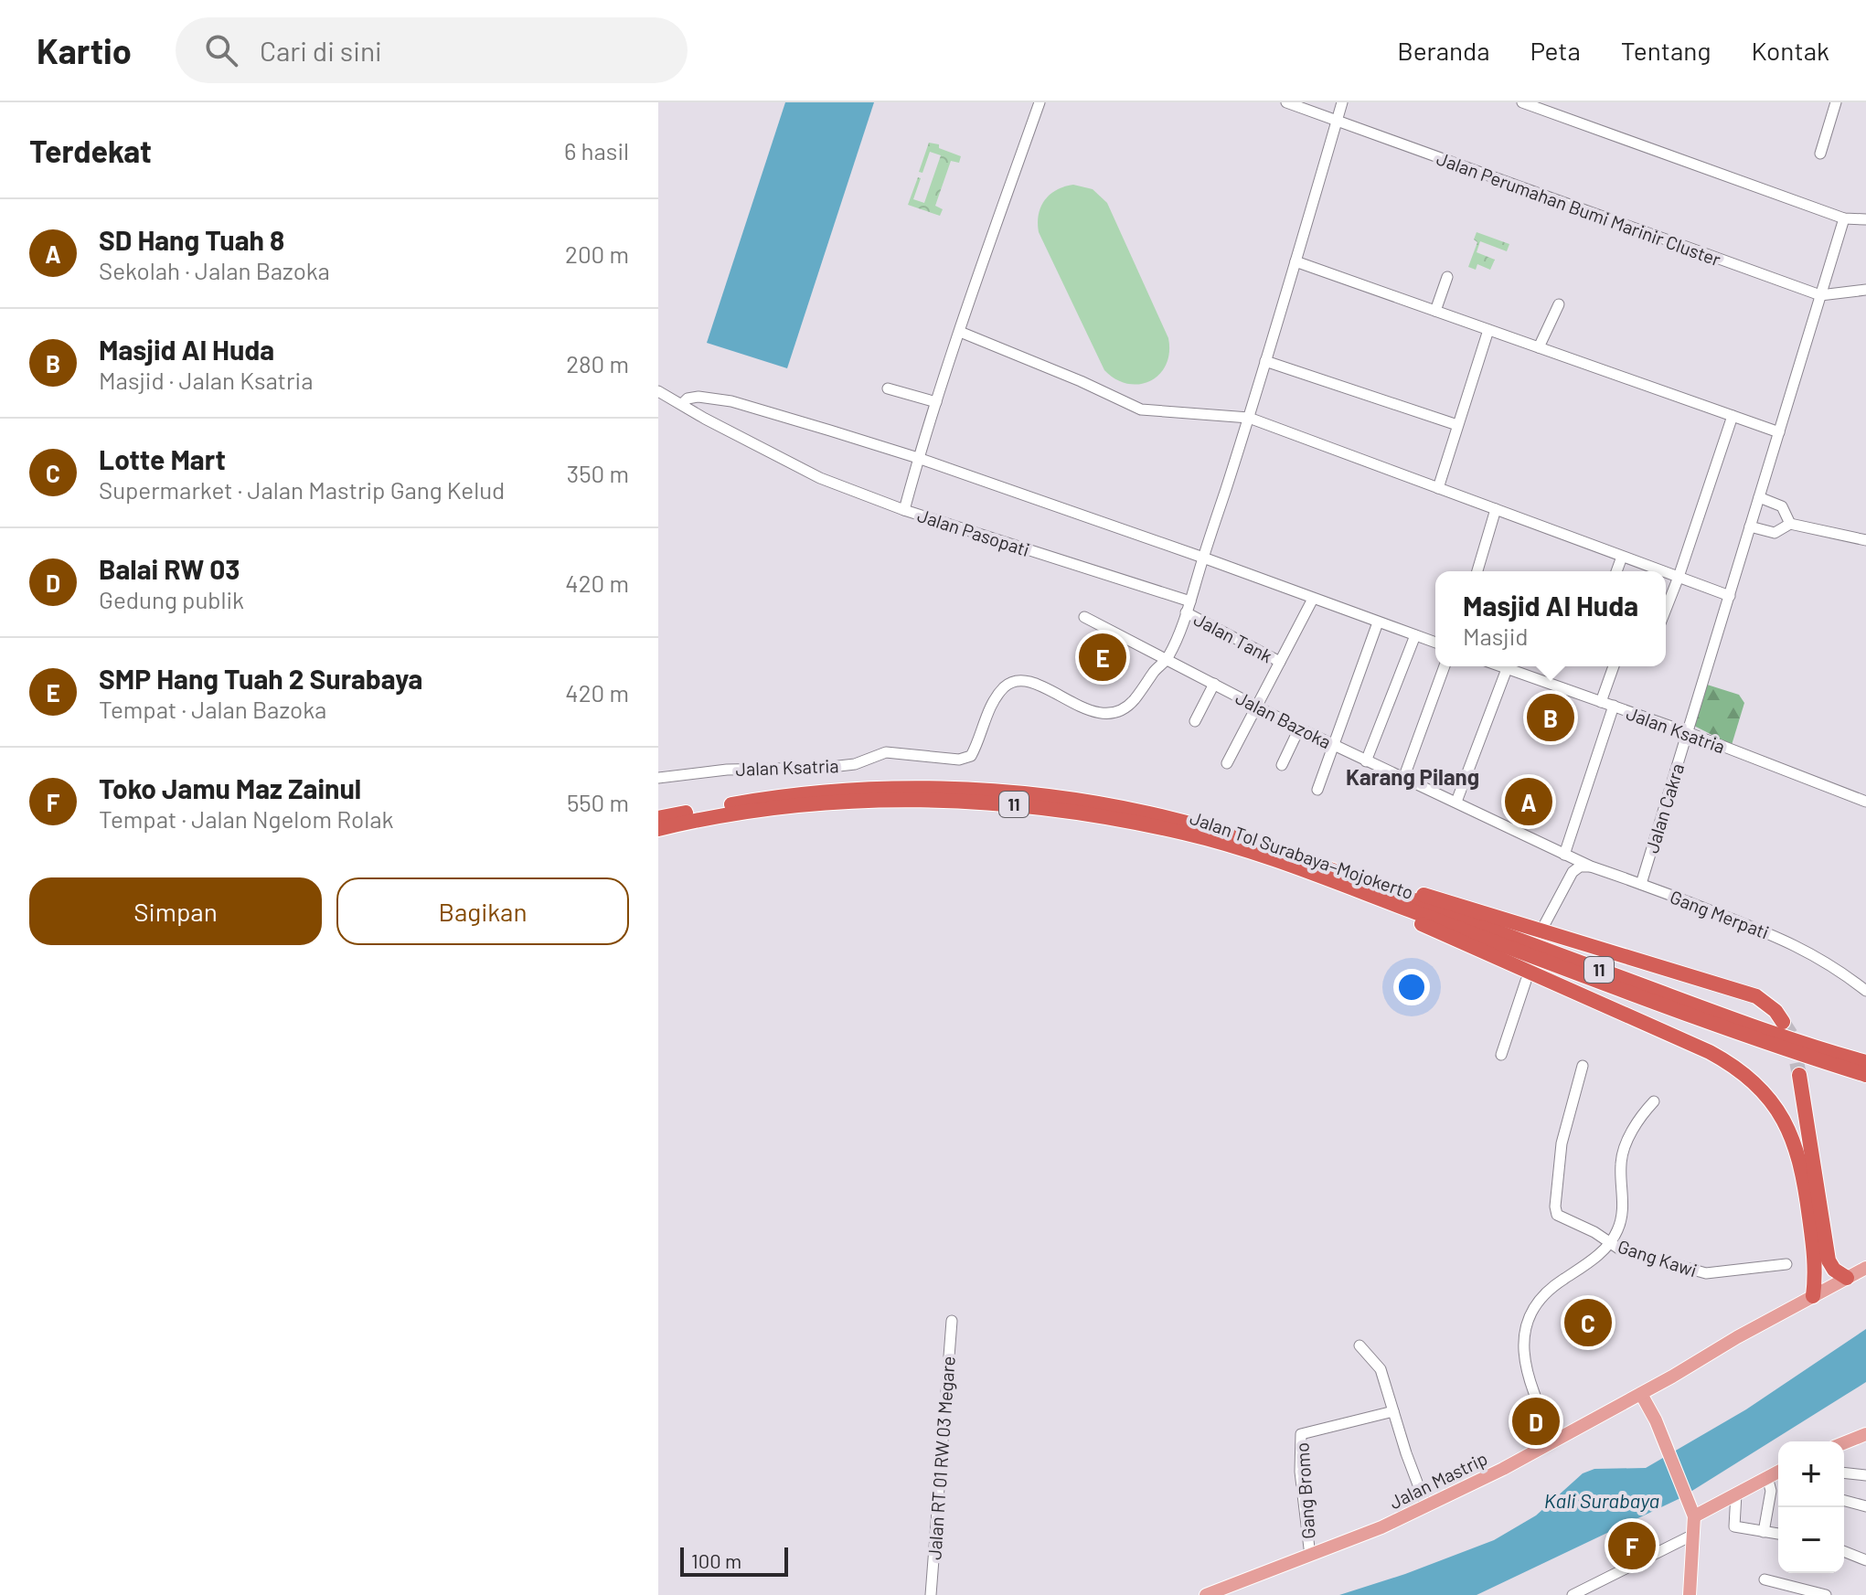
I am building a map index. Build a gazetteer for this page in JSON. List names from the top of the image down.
{
  "streets": {
    "highway": ["11", "Jalan Tol Surabaya–Mojokerto"],
    "main road": ["Jalan Mastrip"],
    "street": [
      "Jalan Perumahan Bumi Marinir Cluster",
      "Jalan Pasopati",
      "Jalan Tank",
      "Jalan Bazoka",
      "Jalan Ksatria",
      "Jalan Cakra",
      "Gang Merpati",
      "Gang Kawi",
      "Jalan RT 01 RW 03 Megare",
      "Gang Bromo"
    ]
  },
  "crossings": [
    ["Jalan Pasopati", "Jalan Ksatria"],
    ["Jalan Tank", "Jalan Ksatria"],
    ["Jalan Bazoka", "Jalan Ksatria"],
    ["Jalan Bazoka", "Gang Merpati"],
    ["Jalan Ksatria", "Jalan Cakra"],
    ["Jalan Cakra", "Gang Merpati"],
    ["Jalan Mastrip", "Gang Bromo"]
  ],
  "districts": ["Karang Pilang"],
  "water": ["Kali Surabaya"],
  "scale_bar": "100 m",
  "page": {
    "header": "Kartio",
    "search": "Cari di sini",
    "nav": [
      "Beranda",
      "Peta",
      "Tentang",
      "Kontak"
    ],
    "heading": ["Terdekat", "6 hasil"],
    "list": [
      {
        "mark": "A",
        "name": "SD Hang Tuah 8",
        "note": "Sekolah · Jalan Bazoka",
        "value": "200 m"
      },
      {
        "mark": "B",
        "name": "Masjid Al Huda",
        "note": "Masjid · Jalan Ksatria",
        "value": "280 m"
      },
      {
        "mark": "C",
        "name": "Lotte Mart",
        "note": "Supermarket · Jalan Mastrip Gang Kelud",
        "value": "350 m"
      },
      {
        "mark": "D",
        "name": "Balai RW 03",
        "note": "Gedung publik",
        "value": "420 m"
      },
      {
        "mark": "E",
        "name": "SMP Hang Tuah 2 Surabaya",
        "note": "Tempat · Jalan Bazoka",
        "value": "420 m"
      },
      {
        "mark": "F",
        "name": "Toko Jamu Maz Zainul",
        "note": "Tempat · Jalan Ngelom Rolak",
        "value": "550 m"
      }
    ],
    "popup": ["Masjid Al Huda", "Masjid"],
    "pins": [
      "E",
      "B",
      "A",
      "C",
      "D",
      "F"
    ],
    "buttons": ["Simpan", "Bagikan"],
    "map_buttons": ["+", "−"],
    "scale": "100 m"
  }
}
